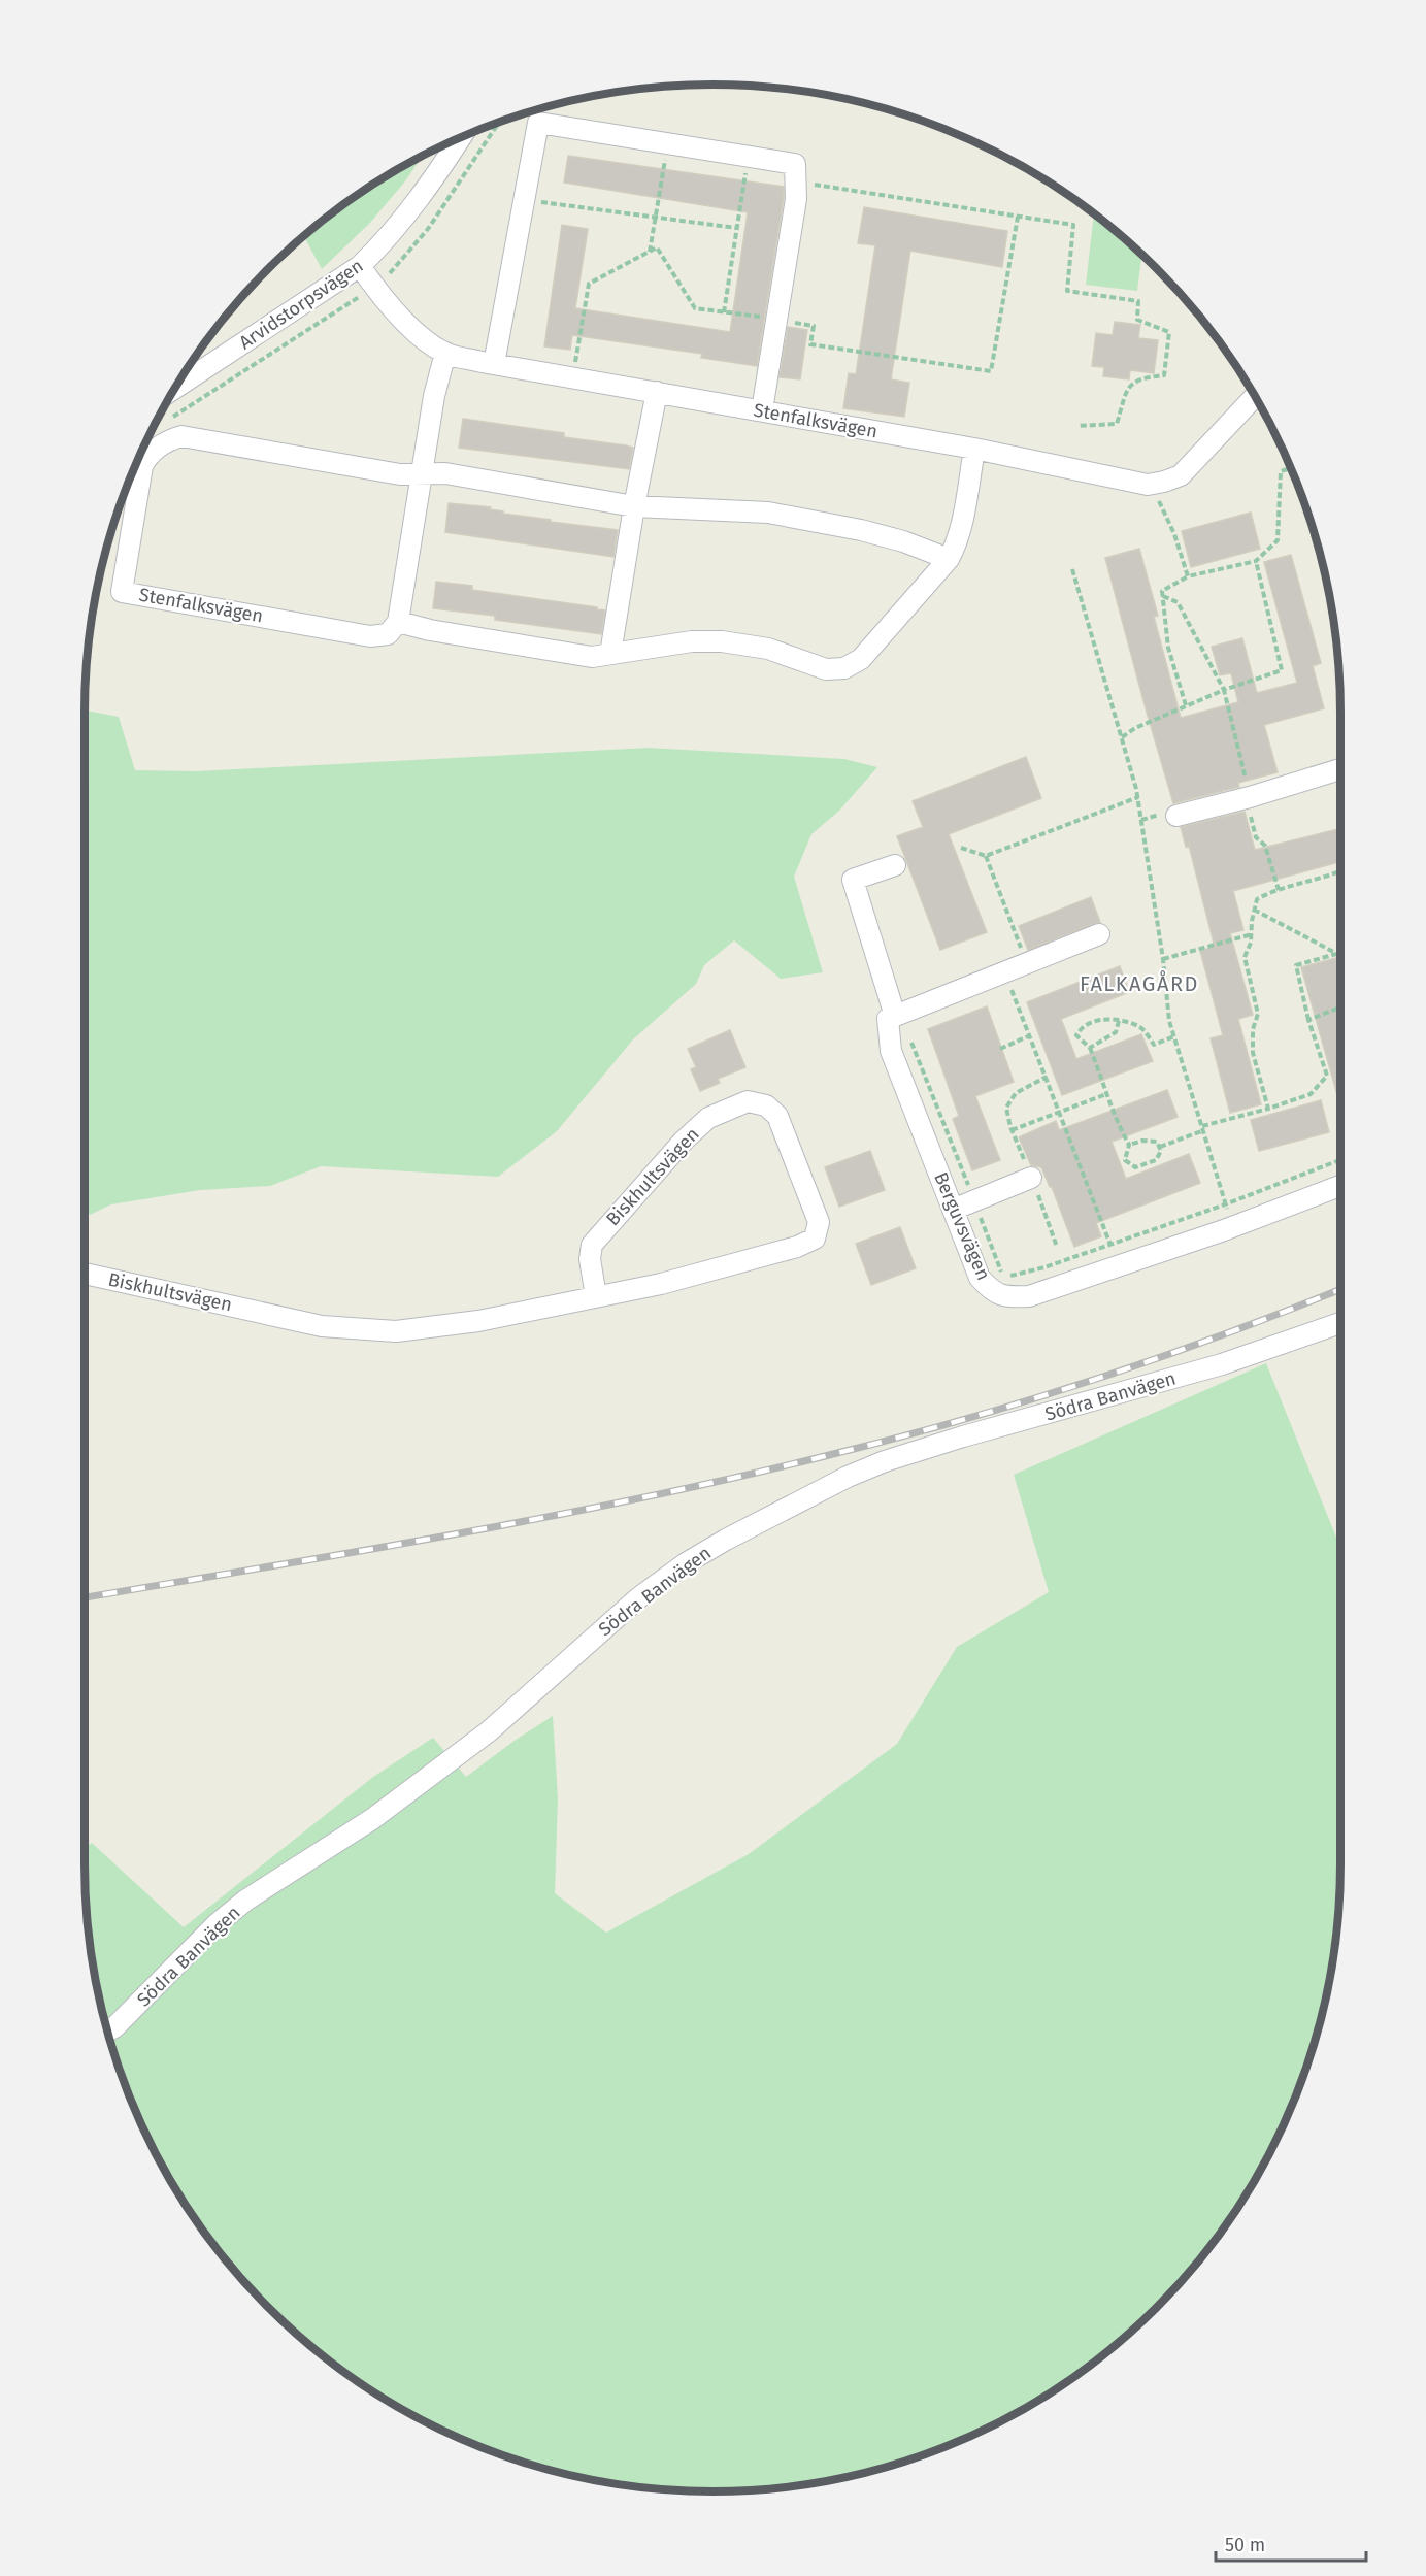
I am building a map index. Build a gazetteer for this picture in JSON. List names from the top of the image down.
{
  "streets": {
    "street": [
      "Arvidstorpsvägen",
      "Stenfalksvägen",
      "Biskhultsvägen",
      "Berguvsvägen",
      "Södra Banvägen"
    ]
  },
  "crossings": [
    ["Arvidstorpsvägen", "Stenfalksvägen"]
  ],
  "districts": ["FALKAGÅRD"],
  "scale_bar": "50 m"
}
